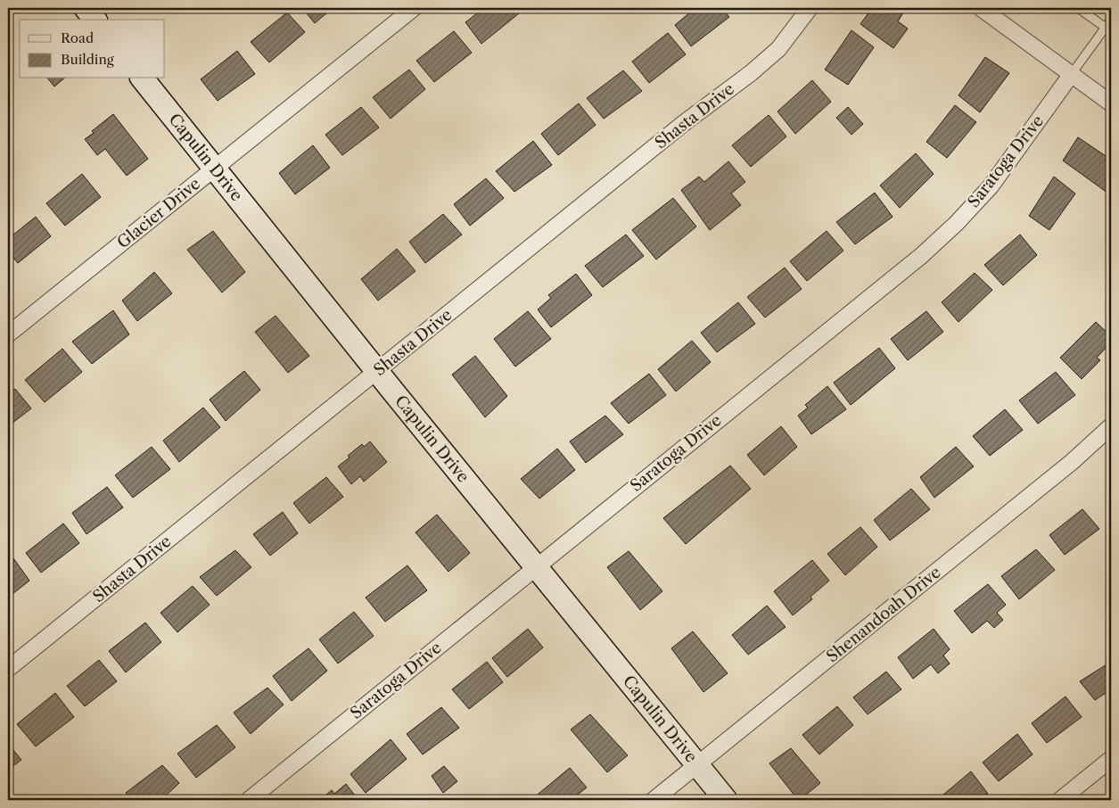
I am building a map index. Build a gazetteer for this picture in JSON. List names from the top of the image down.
{
  "streets": {
    "street": [
      "Shasta Drive",
      "Capulin Drive",
      "Saratoga Drive",
      "Glacier Drive",
      "Shenandoah Drive"
    ]
  },
  "crossings": [
    ["Shasta Drive", "Capulin Drive"],
    ["Capulin Drive", "Saratoga Drive"],
    ["Capulin Drive", "Glacier Drive"],
    ["Capulin Drive", "Shenandoah Drive"]
  ],
  "legend": ["Road", "Building"]
}
